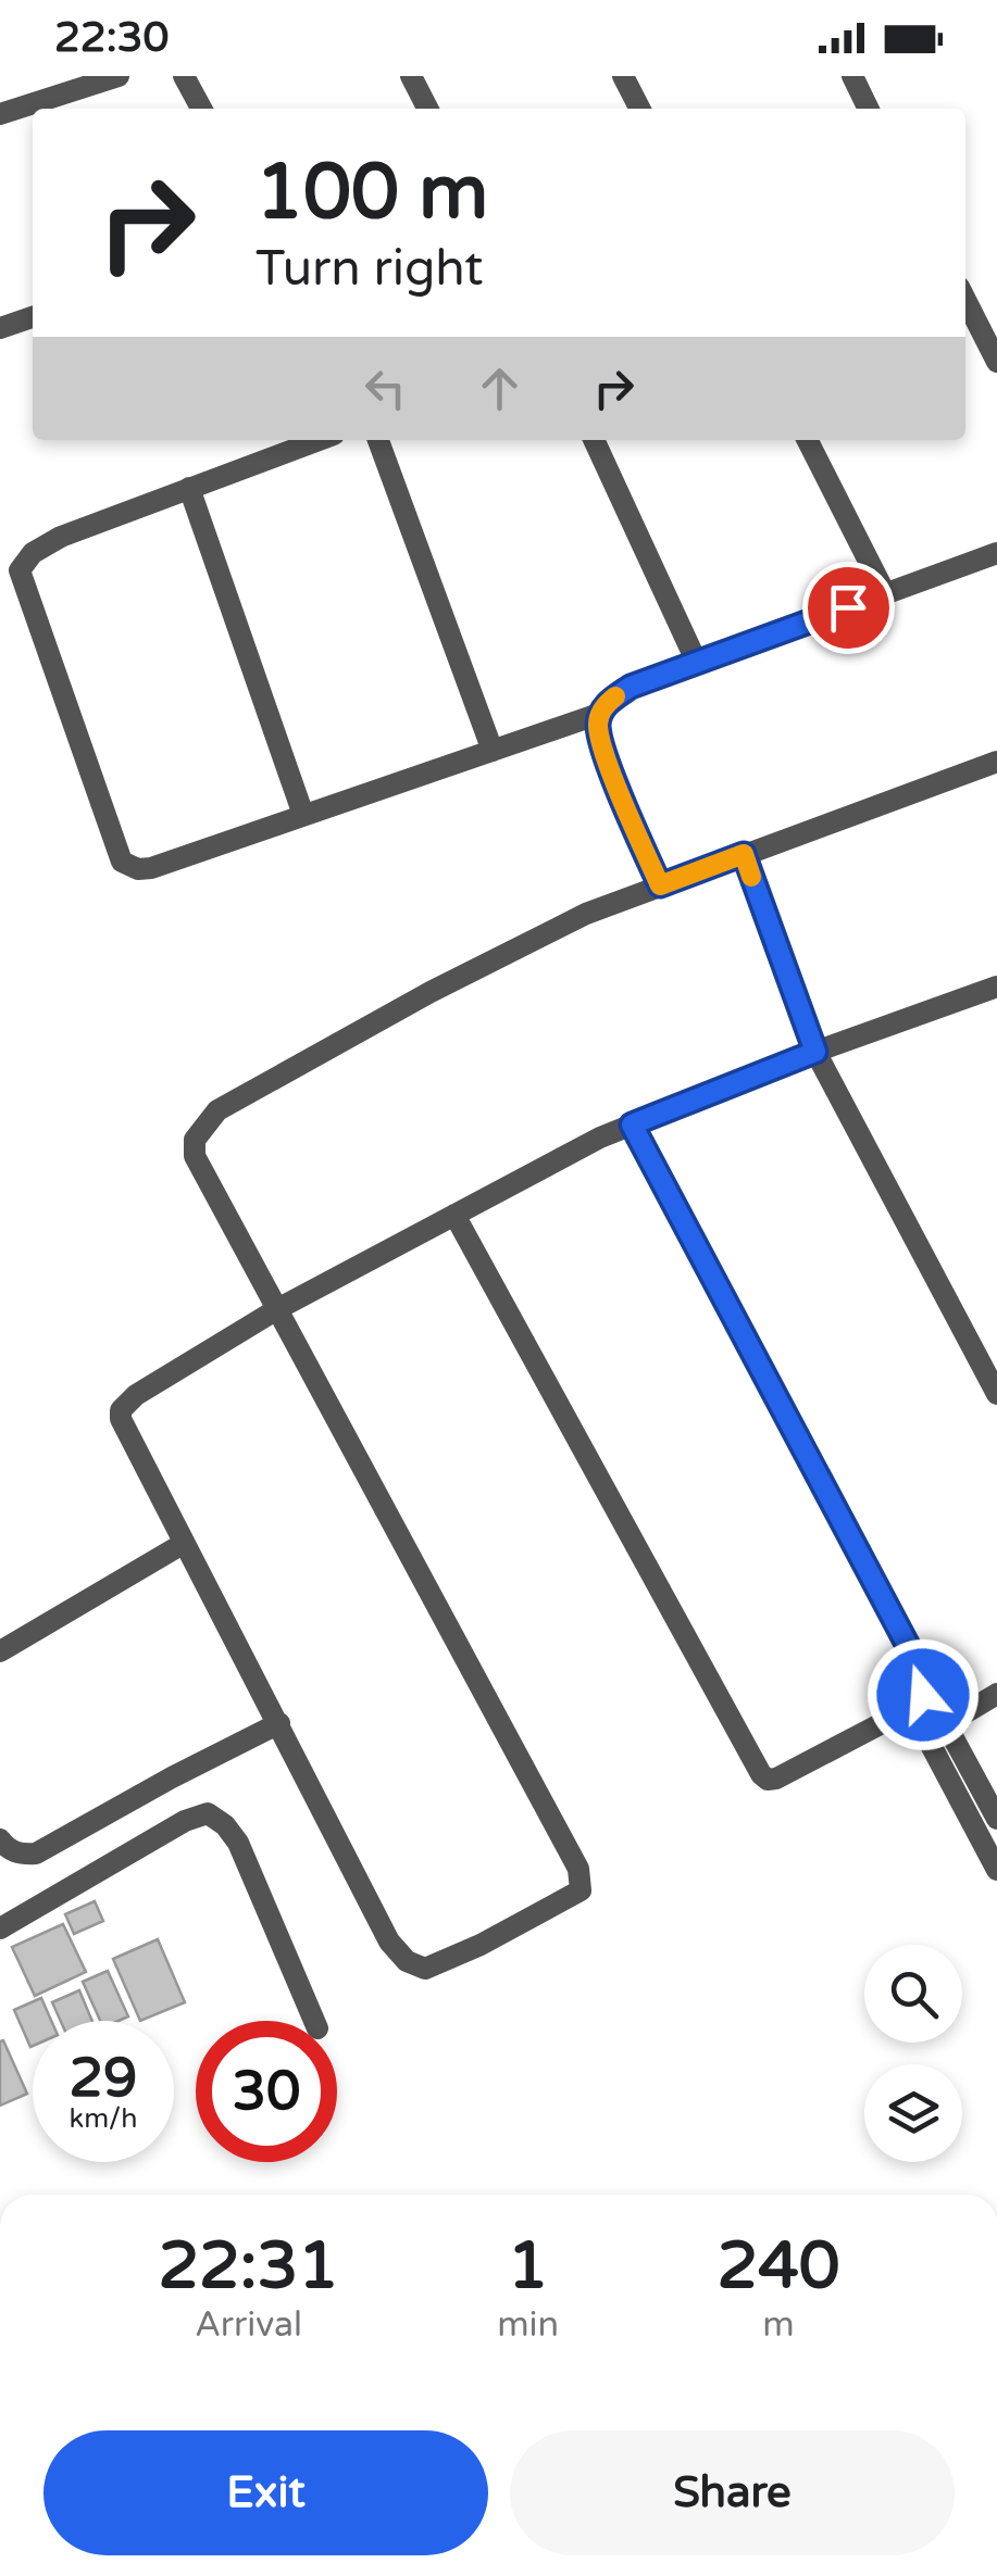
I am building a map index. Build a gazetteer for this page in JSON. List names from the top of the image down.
{
  "page": {
    "status": "22:30",
    "turn": ["100 m", "Turn right"],
    "speed": "29 km/h",
    "limit": "30",
    "eta": [
      "22:31",
      "Arrival",
      "1",
      "min",
      "240",
      "m"
    ],
    "buttons": ["Exit", "Share"]
  }
}
